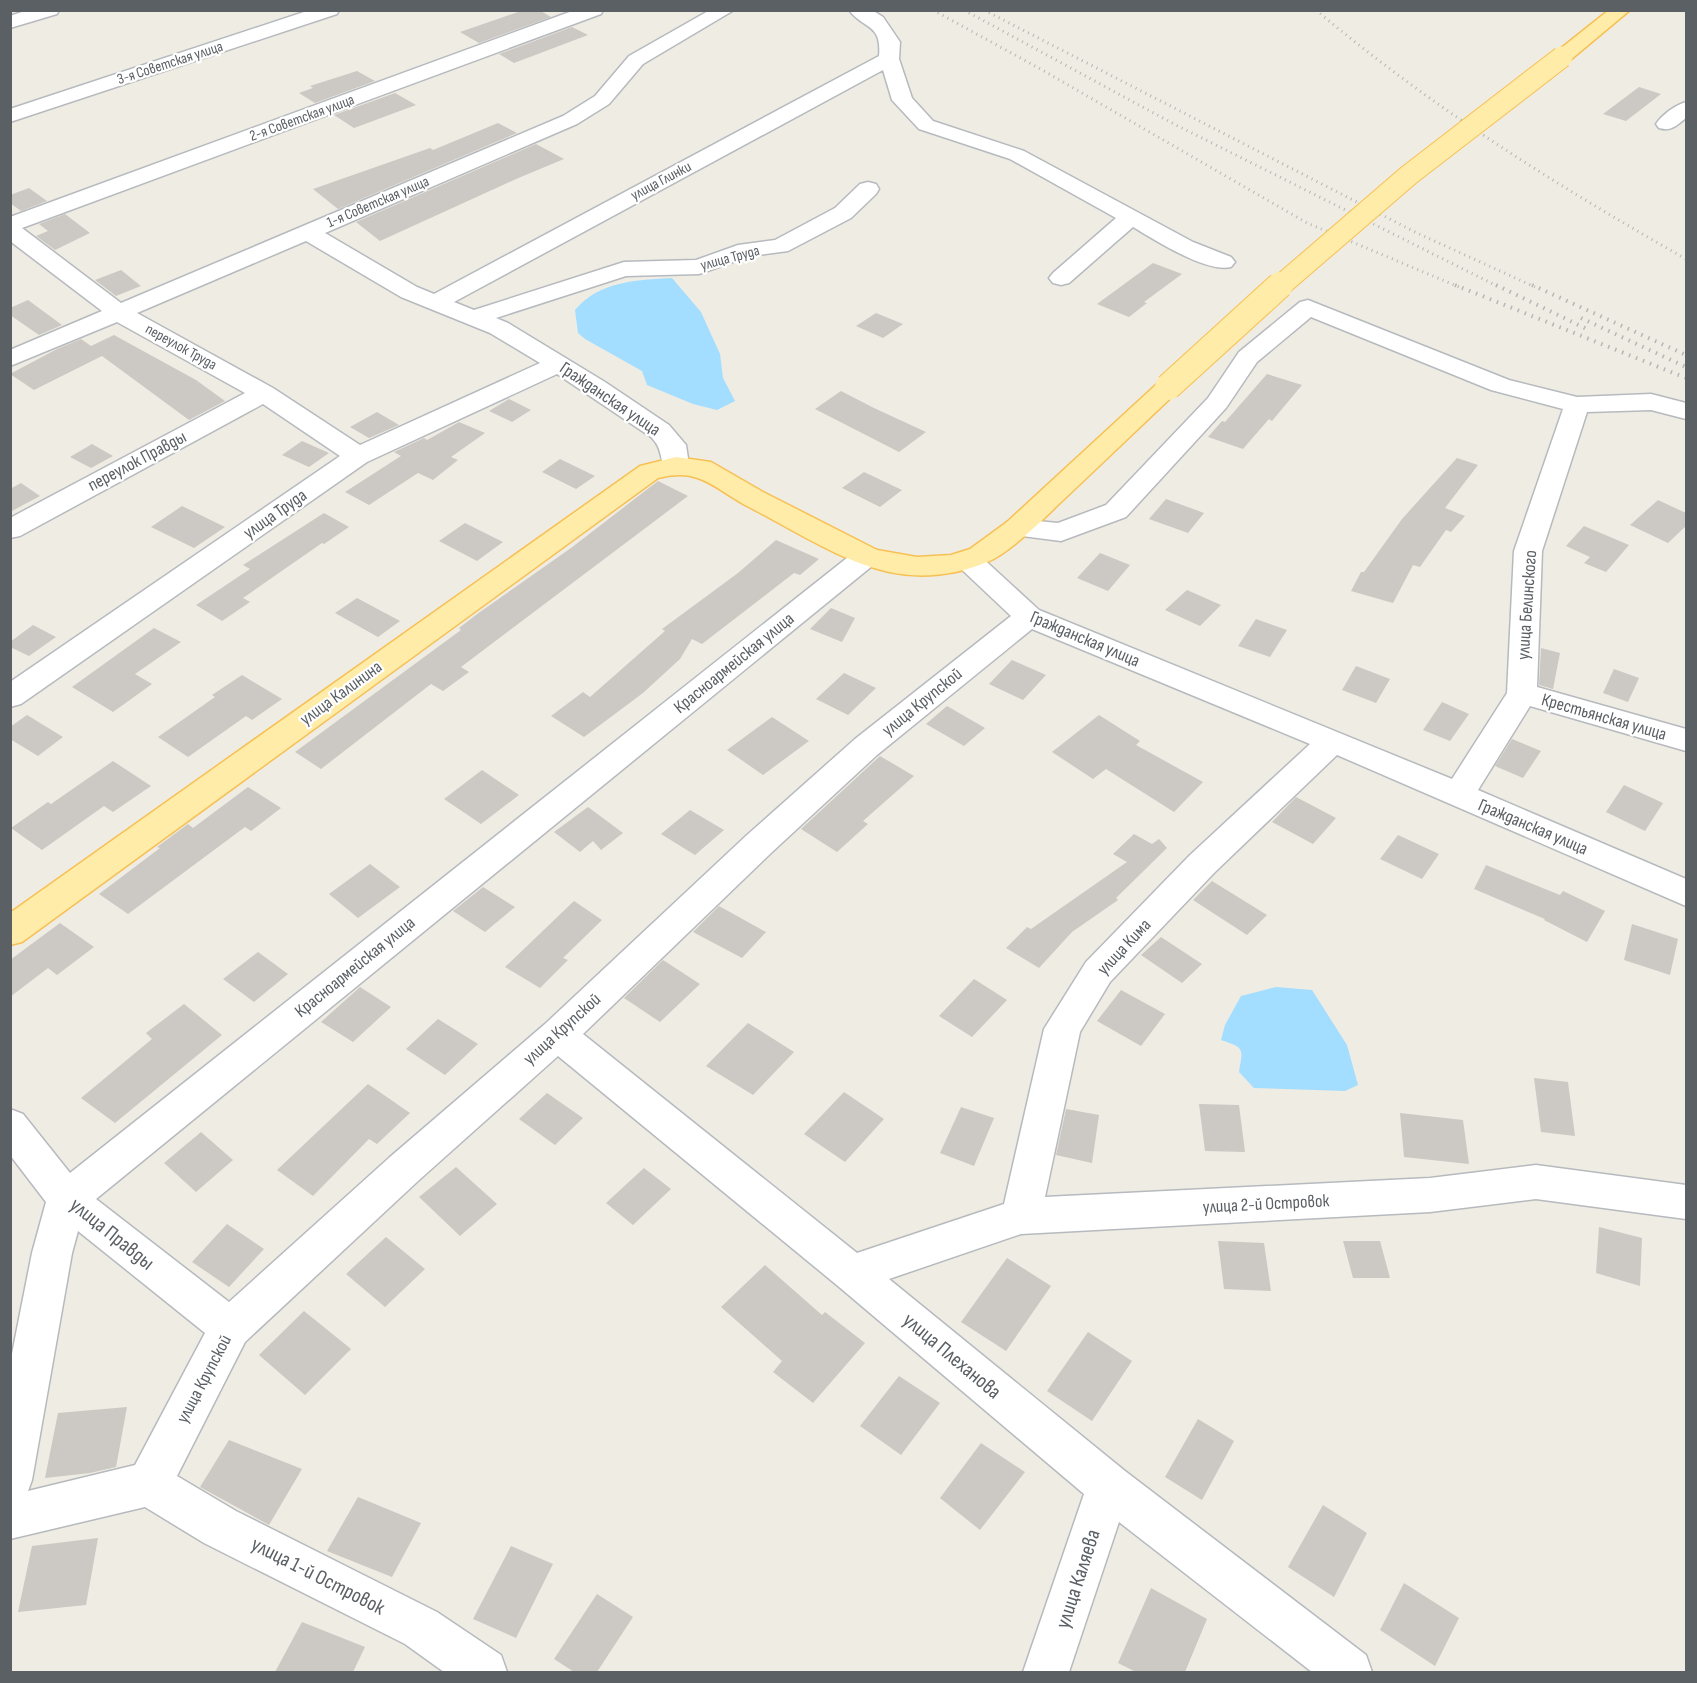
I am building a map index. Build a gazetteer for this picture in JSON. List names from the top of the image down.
{
  "streets": {
    "main road": ["улица Калинина"],
    "street": [
      "3-я Советская улица",
      "2-я Советская улица",
      "улица Глинки",
      "1-я Советская улица",
      "улица Труда",
      "переулок Труда",
      "Гражданская улица",
      "переулок Правды",
      "улица Белинского",
      "Красноармейская улица",
      "улица Крупской",
      "Крестьянская улица",
      "улица Кима",
      "улица 2-й Островок",
      "улица Правды",
      "улица Плеханова",
      "улица 1-й Островок",
      "улица Каляева"
    ]
  },
  "crossings": [
    ["2-я Советская улица", "переулок Труда"],
    ["улица Глинки", "Гражданская улица"],
    ["1-я Советская улица", "переулок Труда"],
    ["1-я Советская улица", "Гражданская улица"],
    ["улица Труда", "переулок Труда"],
    ["улица Труда", "Гражданская улица"],
    ["переулок Труда", "переулок Правды"],
    ["Гражданская улица", "улица Белинского"],
    ["Гражданская улица", "улица Калинина"],
    ["Гражданская улица", "улица Крупской"],
    ["Гражданская улица", "улица Кима"],
    ["улица Белинского", "Крестьянская улица"],
    ["Красноармейская улица", "улица Правды"],
    ["улица Крупской", "улица Правды"],
    ["улица Крупской", "улица Плеханова"],
    ["улица Крупской", "улица 1-й Островок"],
    ["улица Кима", "улица 2-й Островок"],
    ["улица 2-й Островок", "улица Плеханова"],
    ["улица Плеханова", "улица Каляева"]
  ]
}
